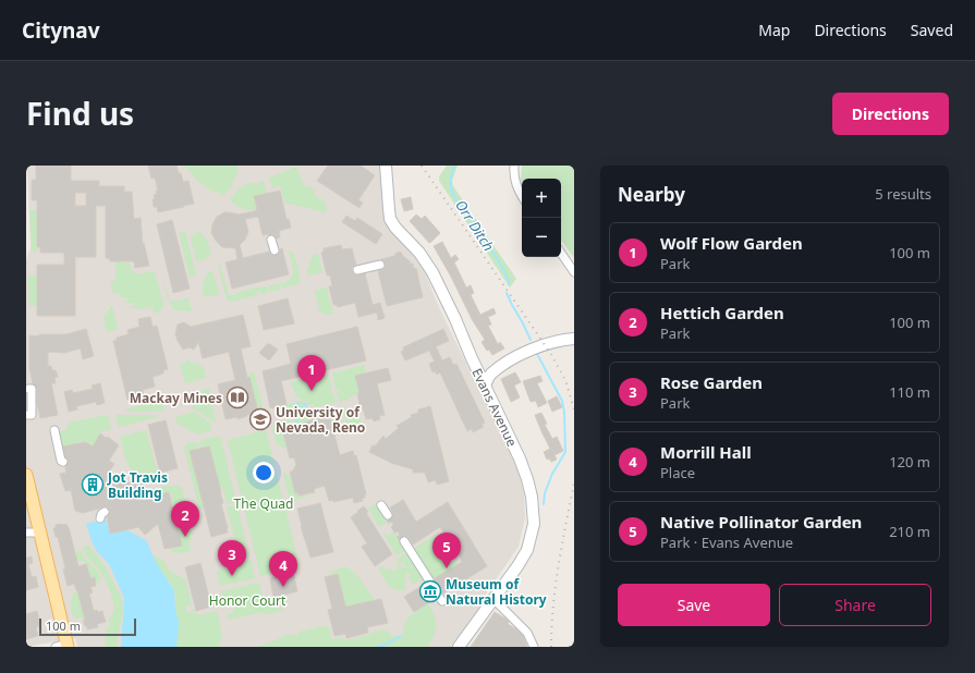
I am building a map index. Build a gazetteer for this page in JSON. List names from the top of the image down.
{
  "streets": {
    "street": ["Evans Avenue"]
  },
  "water": ["Orr Ditch"],
  "parks": ["The Quad", "Honor Court"],
  "places": {
    "library": ["Mackay Mines"],
    "school or university": ["University of Nevada, Reno"],
    "building": ["Jot Travis Building"],
    "museum": ["Museum of Natural History"]
  },
  "scale_bar": "100 m",
  "page": {
    "header": "Citynav",
    "nav": ["Map", "Directions", "Saved"],
    "title": "Find us",
    "buttons": [
      "Directions",
      ["Save", "Share"]
    ],
    "heading": ["Nearby", "5 results"],
    "map_buttons": ["+", "−"],
    "list": [
      {
        "mark": "1",
        "name": "Wolf Flow Garden",
        "note": "Park",
        "value": "100 m"
      },
      {
        "mark": "2",
        "name": "Hettich Garden",
        "note": "Park",
        "value": "100 m"
      },
      {
        "mark": "3",
        "name": "Rose Garden",
        "note": "Park",
        "value": "110 m"
      },
      {
        "mark": "4",
        "name": "Morrill Hall",
        "note": "Place",
        "value": "120 m"
      },
      {
        "mark": "5",
        "name": "Native Pollinator Garden",
        "note": "Park · Evans Avenue",
        "value": "210 m"
      }
    ],
    "pins": [
      "1",
      "2",
      "5",
      "3",
      "4"
    ],
    "scale": "100 m"
  }
}
